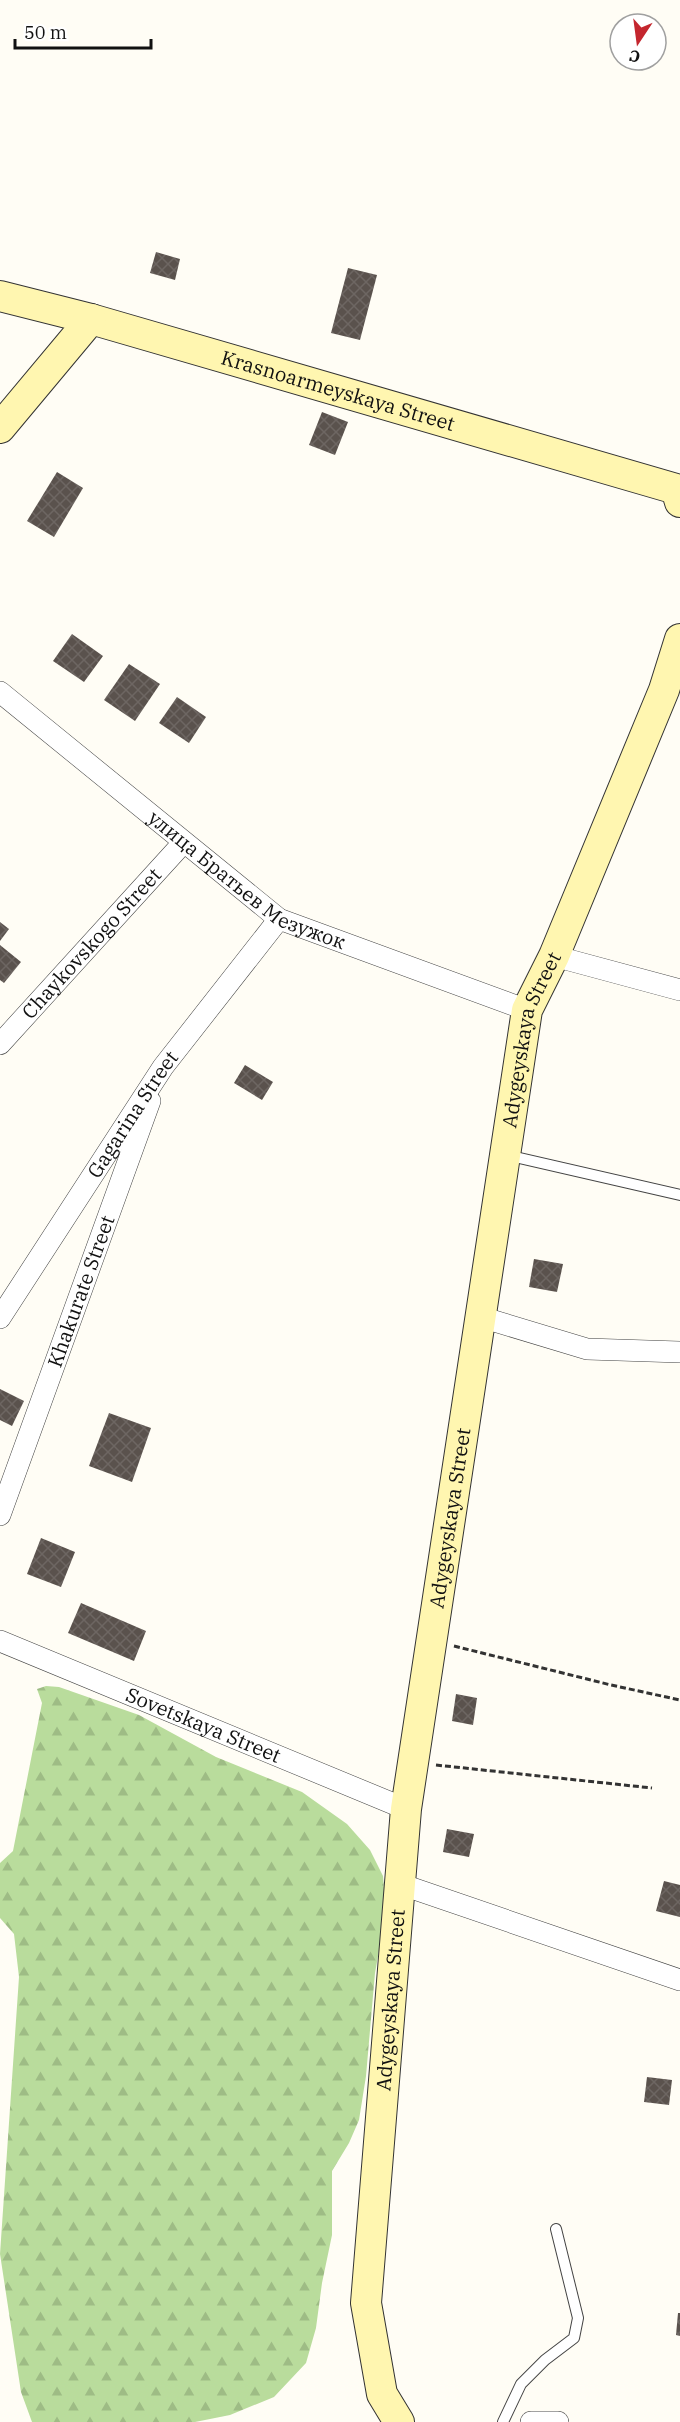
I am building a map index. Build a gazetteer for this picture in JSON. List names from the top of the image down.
{
  "streets": {
    "main road": ["Krasnoarmeyskaya Street", "Adygeyskaya Street"],
    "street": [
      "улица Братьев Мезужок",
      "Chaykovskogo Street",
      "Gagarina Street",
      "Khakurate Street",
      "Sovetskaya Street"
    ]
  },
  "crossings": [
    ["улица Братьев Мезужок", "Chaykovskogo Street"],
    ["улица Братьев Мезужок", "Adygeyskaya Street"],
    ["улица Братьев Мезужок", "Gagarina Street"],
    ["Adygeyskaya Street", "Sovetskaya Street"],
    ["Gagarina Street", "Khakurate Street"]
  ],
  "scale_bar": "50 m",
  "north": "bottom"
}
